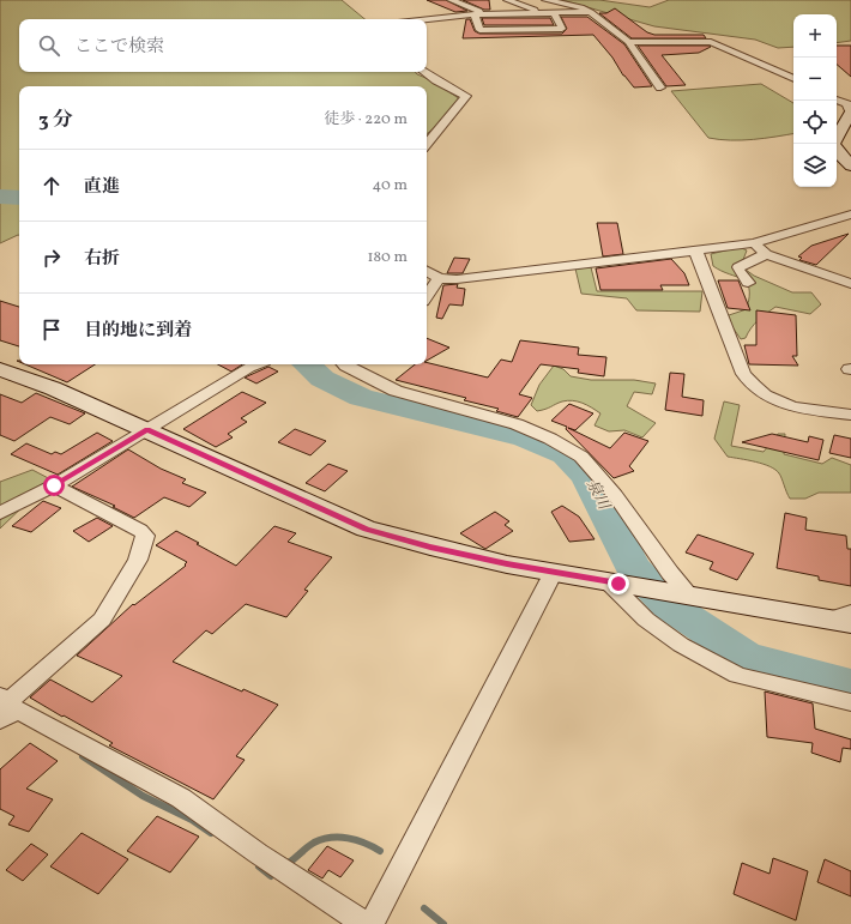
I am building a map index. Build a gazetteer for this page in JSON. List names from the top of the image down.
{
  "water": ["泉川"],
  "page": {
    "map_buttons": ["+", "−"],
    "search": "ここで検索",
    "heading": ["3 分", "徒歩 · 220 m"],
    "list": [
      ["直進", "40 m"],
      ["右折", "180 m"],
      "目的地に到着"
    ]
  }
}
